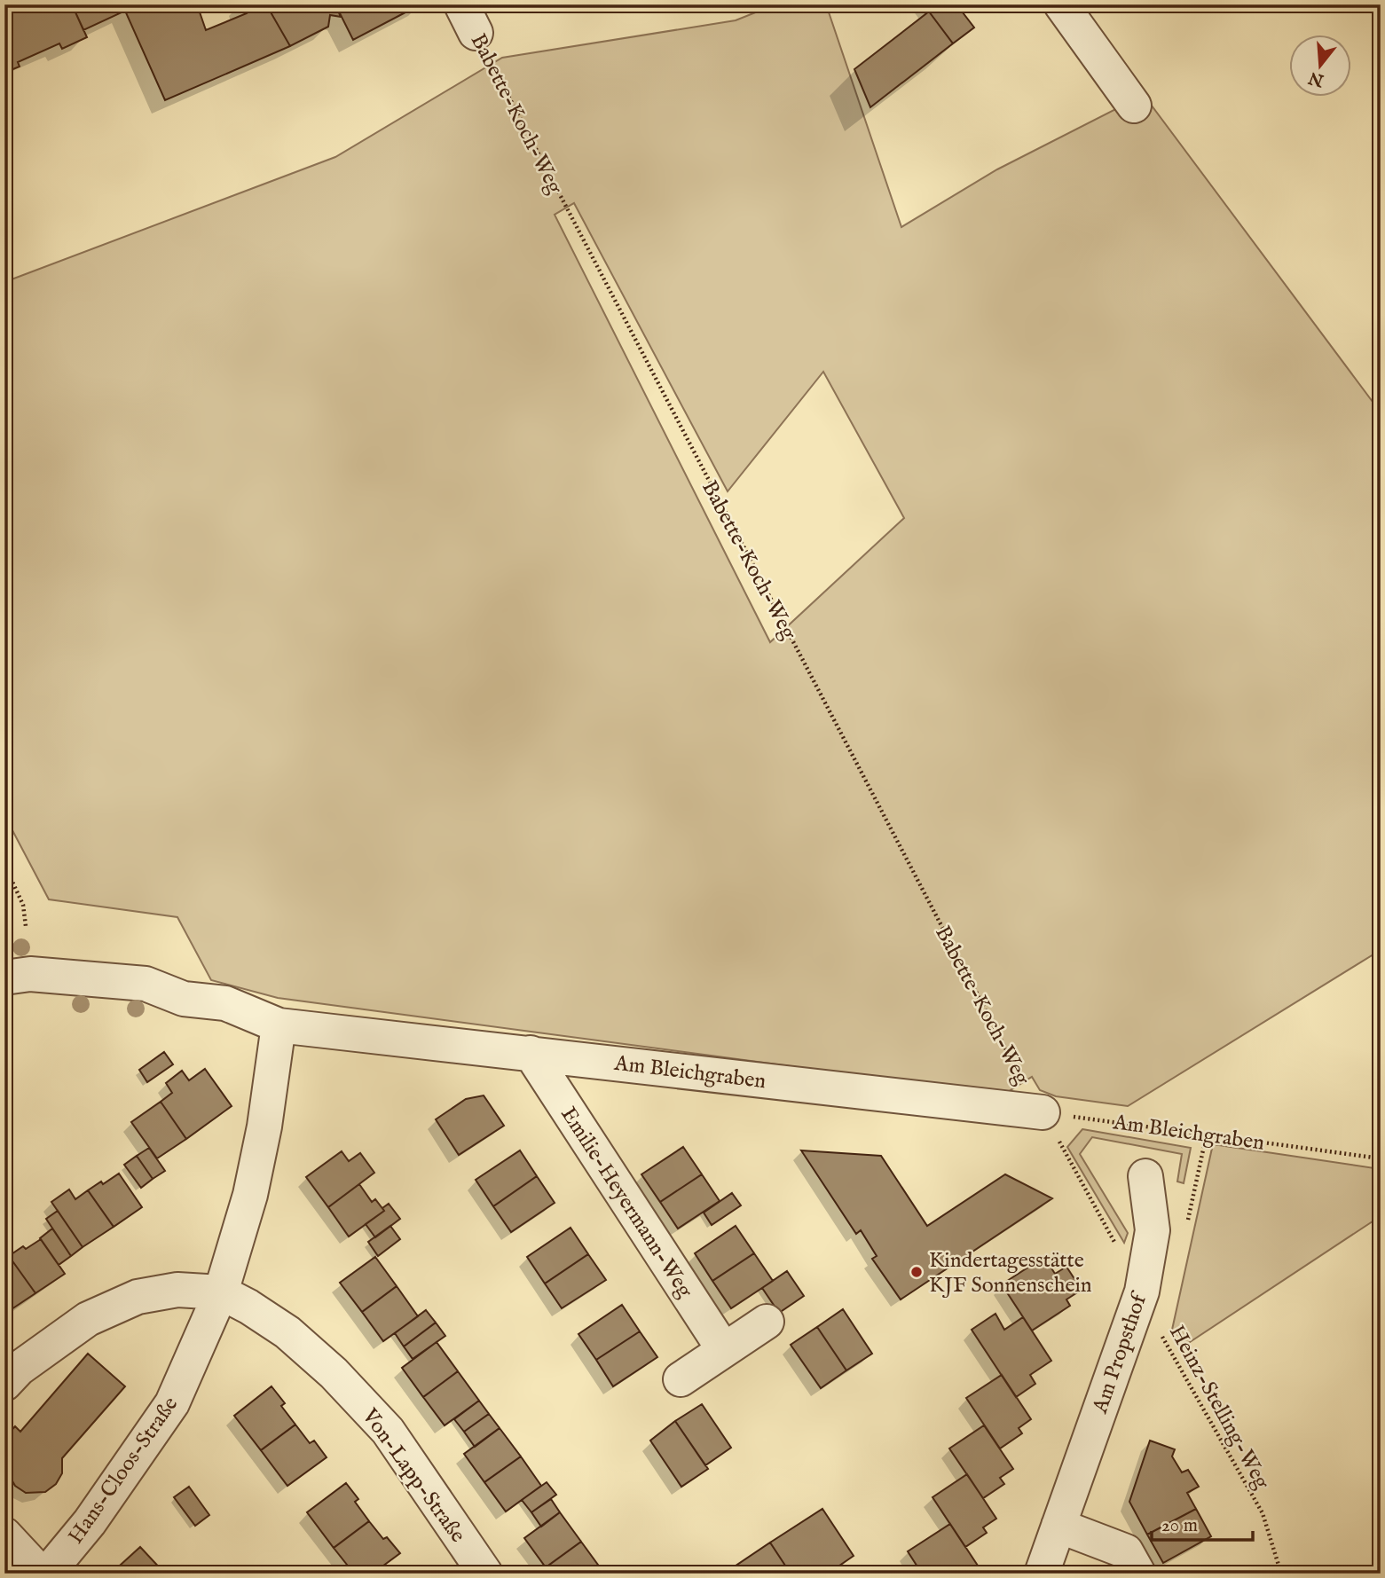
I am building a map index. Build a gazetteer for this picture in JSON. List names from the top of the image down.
{
  "streets": {
    "street": [
      "Am Bleichgraben",
      "Emilie-Heyermann-Weg",
      "Am Propsthof",
      "Hans-Cloos-Straße",
      "Von-Lapp-Straße"
    ],
    "path": ["Babette-Koch-Weg", "Heinz-Stelling-Weg"]
  },
  "crossings": [
    ["Babette-Koch-Weg", "Am Bleichgraben"],
    ["Babette-Koch-Weg", "Am Propsthof"],
    ["Babette-Koch-Weg", "Heinz-Stelling-Weg"],
    ["Am Bleichgraben", "Emilie-Heyermann-Weg"],
    ["Am Bleichgraben", "Hans-Cloos-Straße"],
    ["Am Propsthof", "Heinz-Stelling-Weg"],
    ["Hans-Cloos-Straße", "Von-Lapp-Straße"]
  ],
  "places": ["Kindertagesstätte KJF Sonnenschein"],
  "scale_bar": "20 m",
  "north": "bottom"
}
